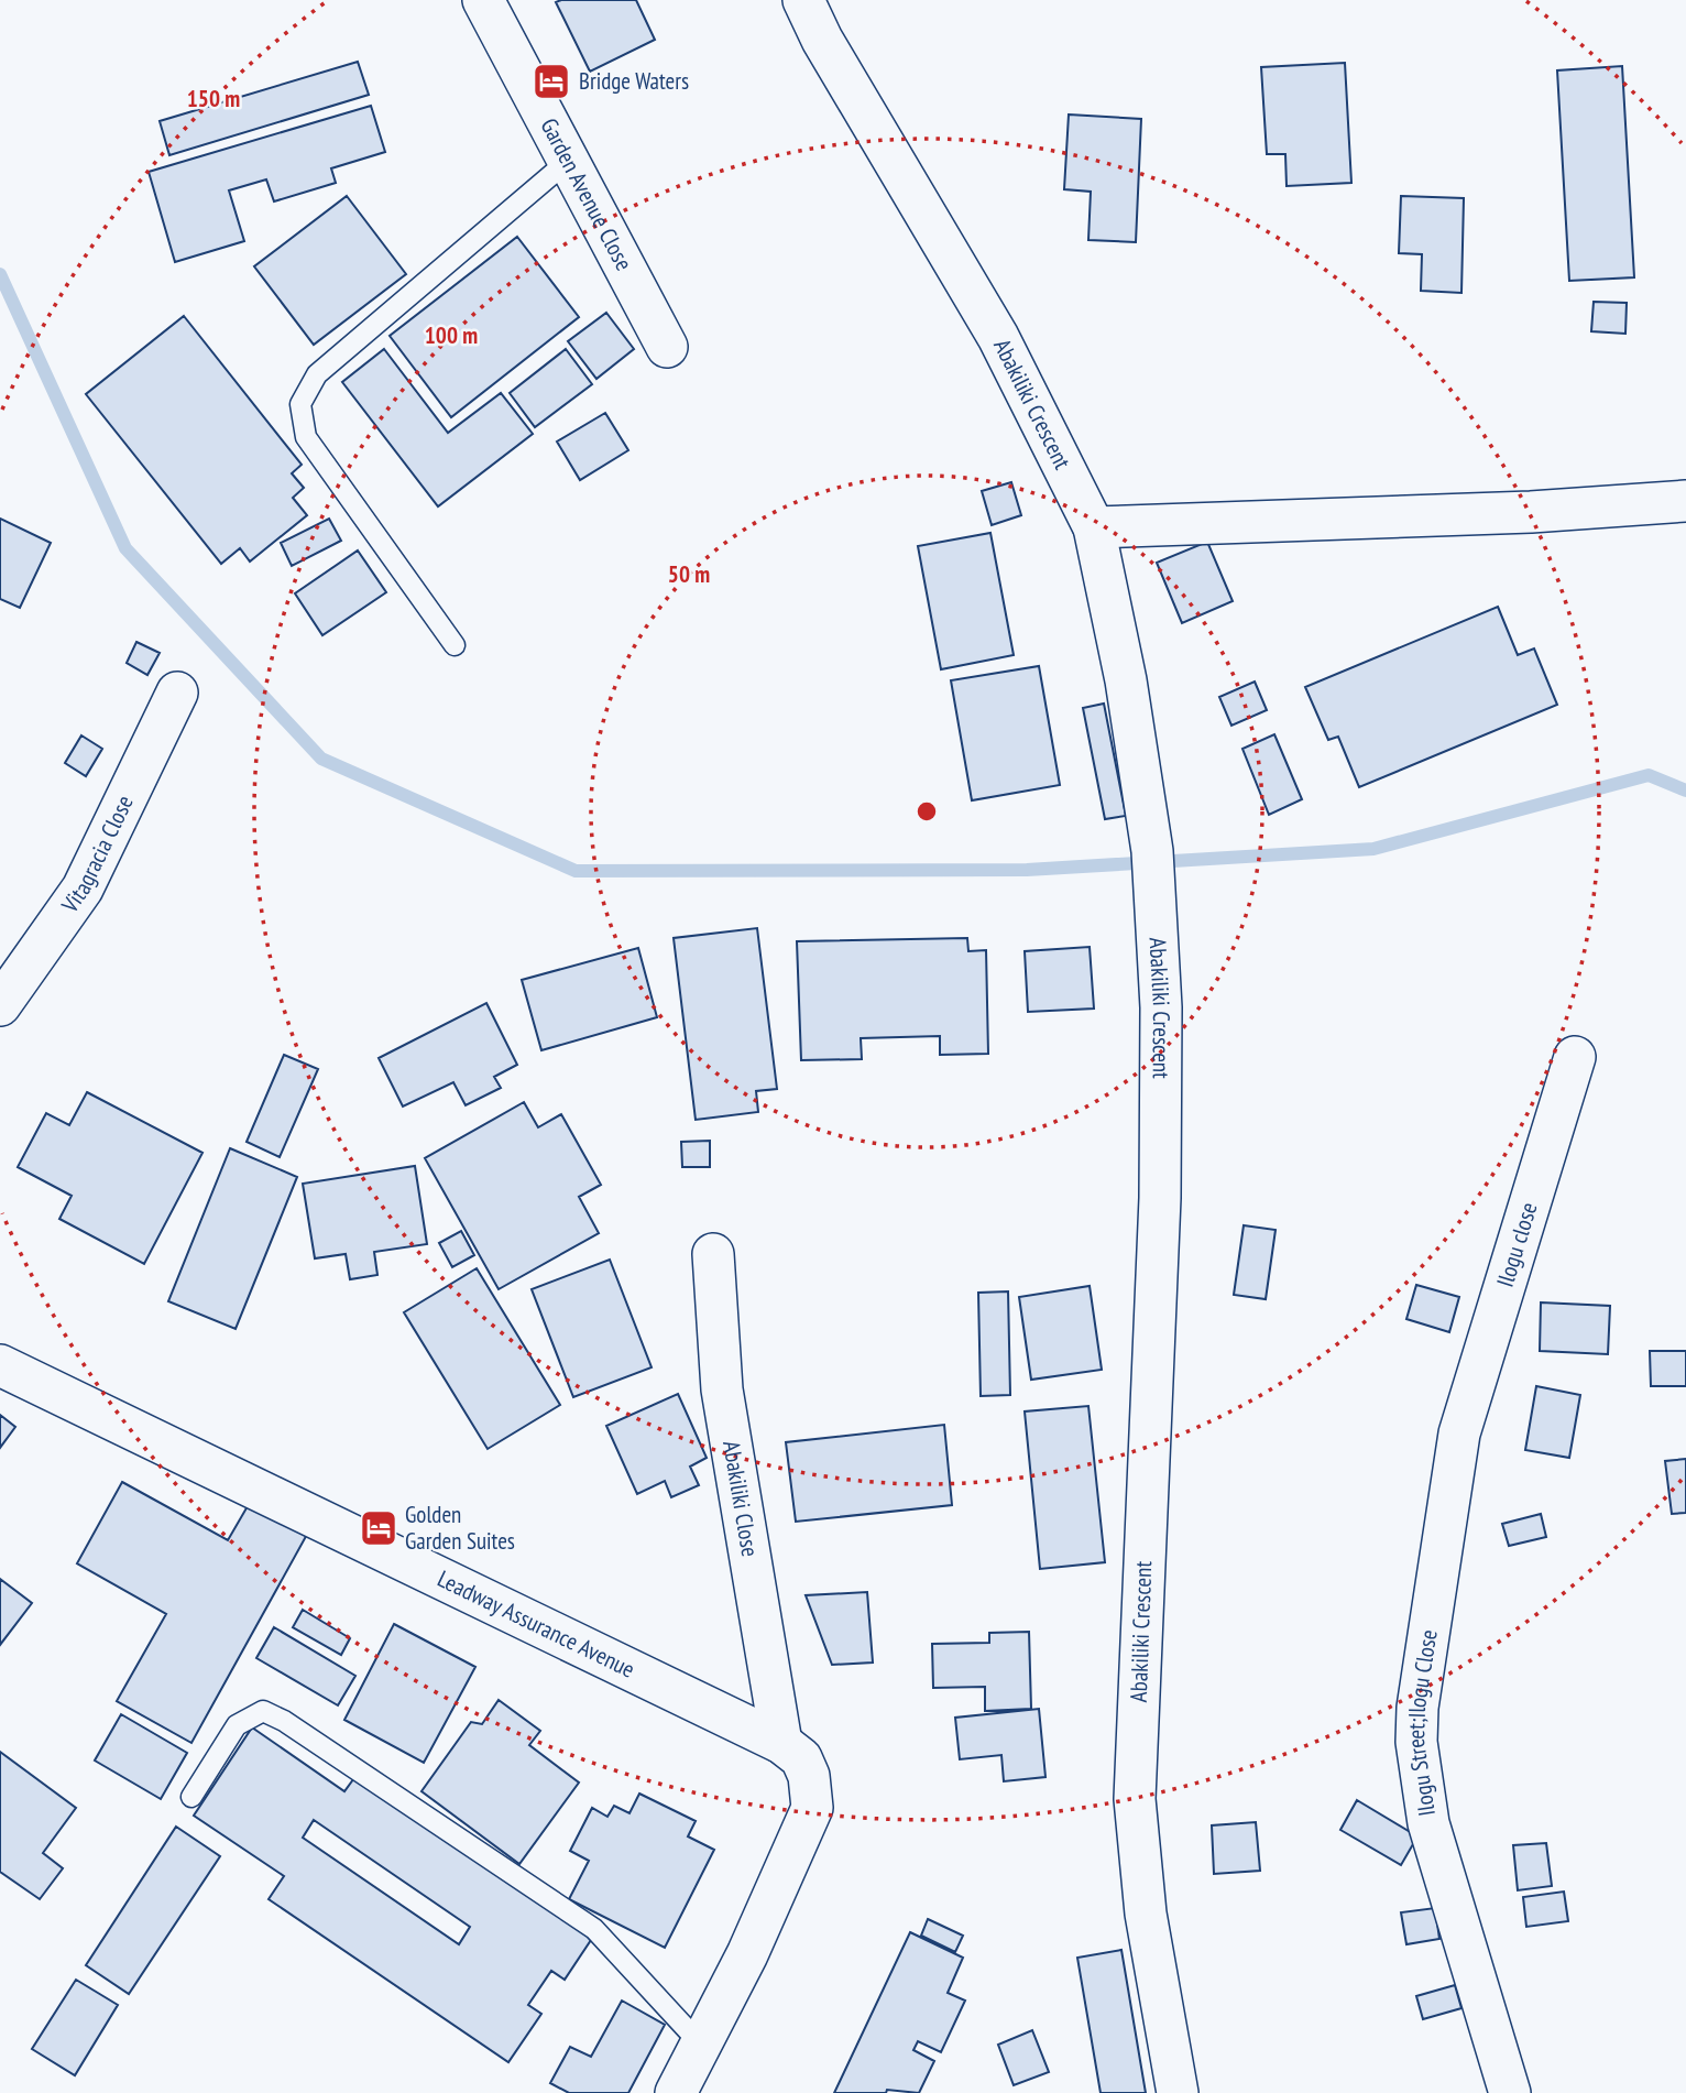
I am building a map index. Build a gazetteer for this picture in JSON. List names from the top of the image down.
{
  "streets": {
    "street": [
      "Garden Avenue Close",
      "Abakiliki Crescent",
      "Vitagracia Close",
      "Ilogu close",
      "Abakiliki Close",
      "Leadway Assurance Avenue",
      "Ilogu Street;Ilogu Close"
    ]
  },
  "crossings": [
    ["Ilogu close", "Ilogu Street;Ilogu Close"],
    ["Abakiliki Close", "Leadway Assurance Avenue"]
  ],
  "places": {
    "hotel": ["Bridge Waters", "Golden Garden Suites"]
  },
  "rings": ["150 m", "100 m", "50 m"]
}
